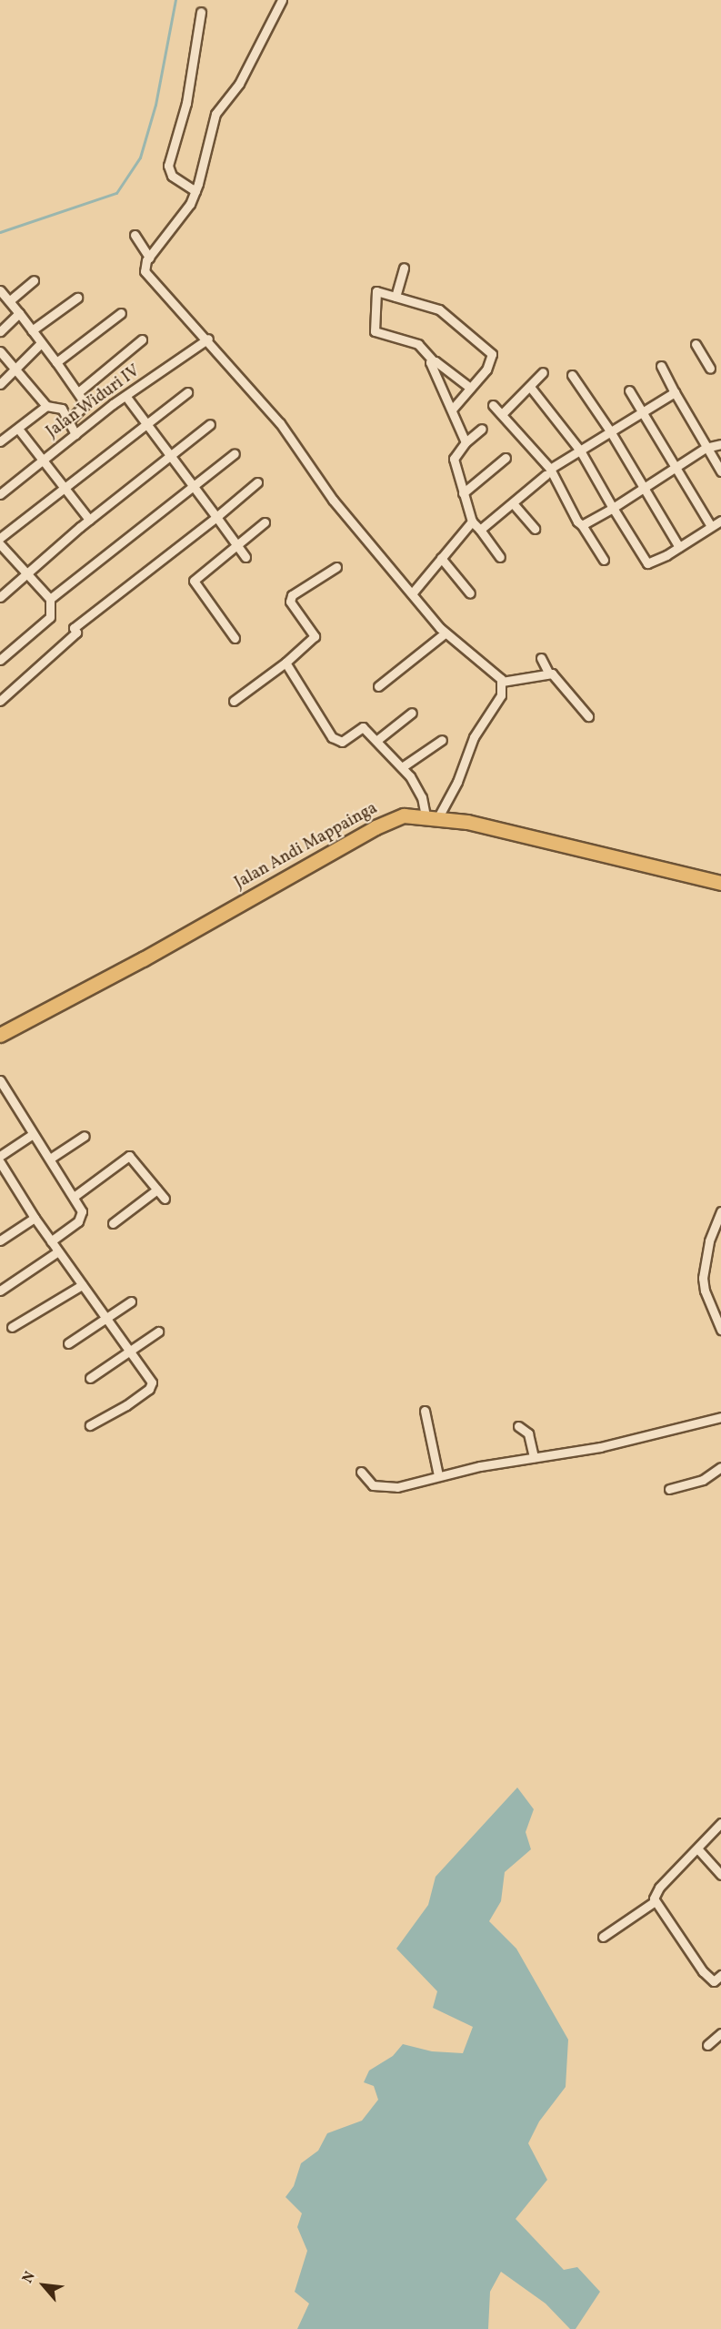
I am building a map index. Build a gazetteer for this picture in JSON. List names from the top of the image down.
{
  "streets": {
    "main road": ["Jalan Andi Mappainga"],
    "street": ["Jalan Widuri IV"]
  },
  "north": "top left"
}
